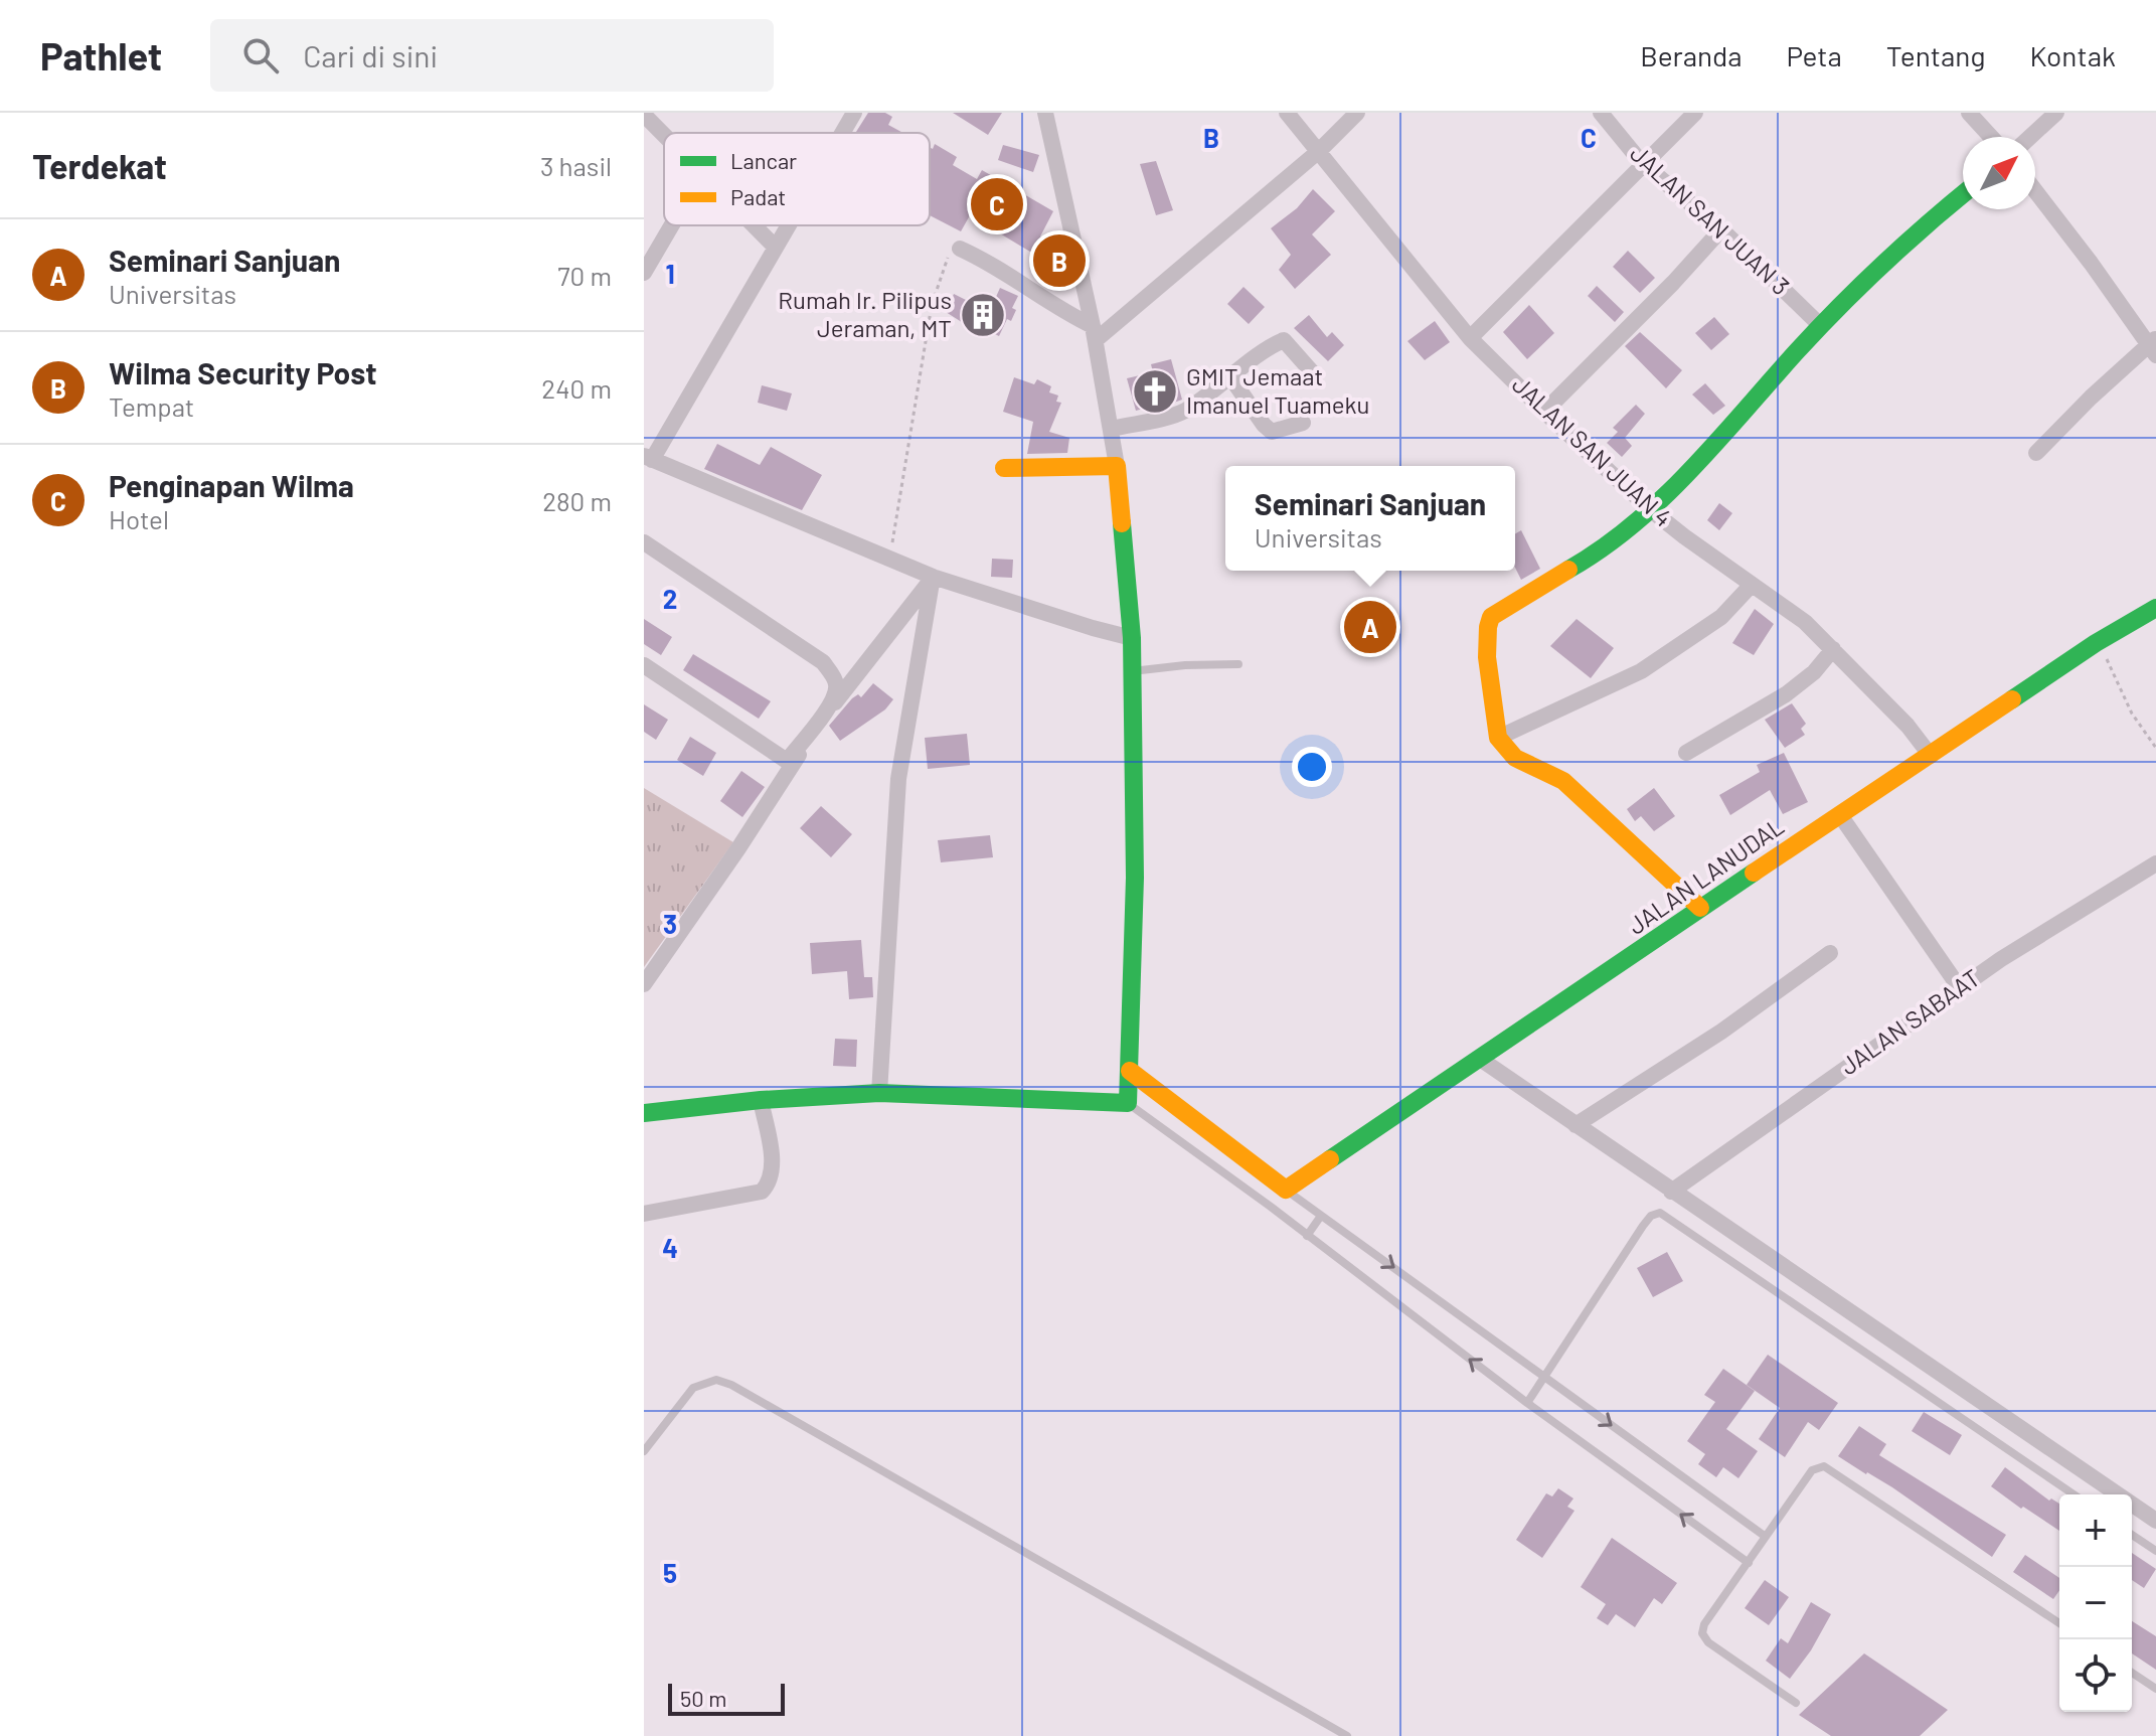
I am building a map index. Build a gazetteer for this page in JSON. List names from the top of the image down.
{
  "streets": {
    "street": [
      "JALAN SAN JUAN 3",
      "JALAN SAN JUAN 4",
      "JALAN LANUDAL",
      "JALAN SABAAT"
    ]
  },
  "crossings": [
    ["JALAN SAN JUAN 4", "JALAN LANUDAL"]
  ],
  "places": {
    "building": ["Rumah Ir. Pilipus Jeraman, MT"],
    "church": ["GMIT Jemaat Imanuel Tuameku"]
  },
  "legend": ["Lancar", "Padat"],
  "scale_bar": "50 m",
  "north": "top right",
  "page": {
    "header": "Pathlet",
    "search": "Cari di sini",
    "nav": [
      "Beranda",
      "Peta",
      "Tentang",
      "Kontak"
    ],
    "heading": ["Terdekat", "3 hasil"],
    "pins": ["C", "B", "A"],
    "list": [
      {
        "mark": "A",
        "name": "Seminari Sanjuan",
        "note": "Universitas",
        "value": "70 m"
      },
      {
        "mark": "B",
        "name": "Wilma Security Post",
        "note": "Tempat",
        "value": "240 m"
      },
      {
        "mark": "C",
        "name": "Penginapan Wilma",
        "note": "Hotel",
        "value": "280 m"
      }
    ],
    "popup": ["Seminari Sanjuan", "Universitas"],
    "map_buttons": ["+", "−"],
    "scale": "50 m"
  },
  "grid": {
    "columns": ["B", "C"],
    "rows": [
      "1",
      "2",
      "3",
      "4",
      "5"
    ]
  }
}
